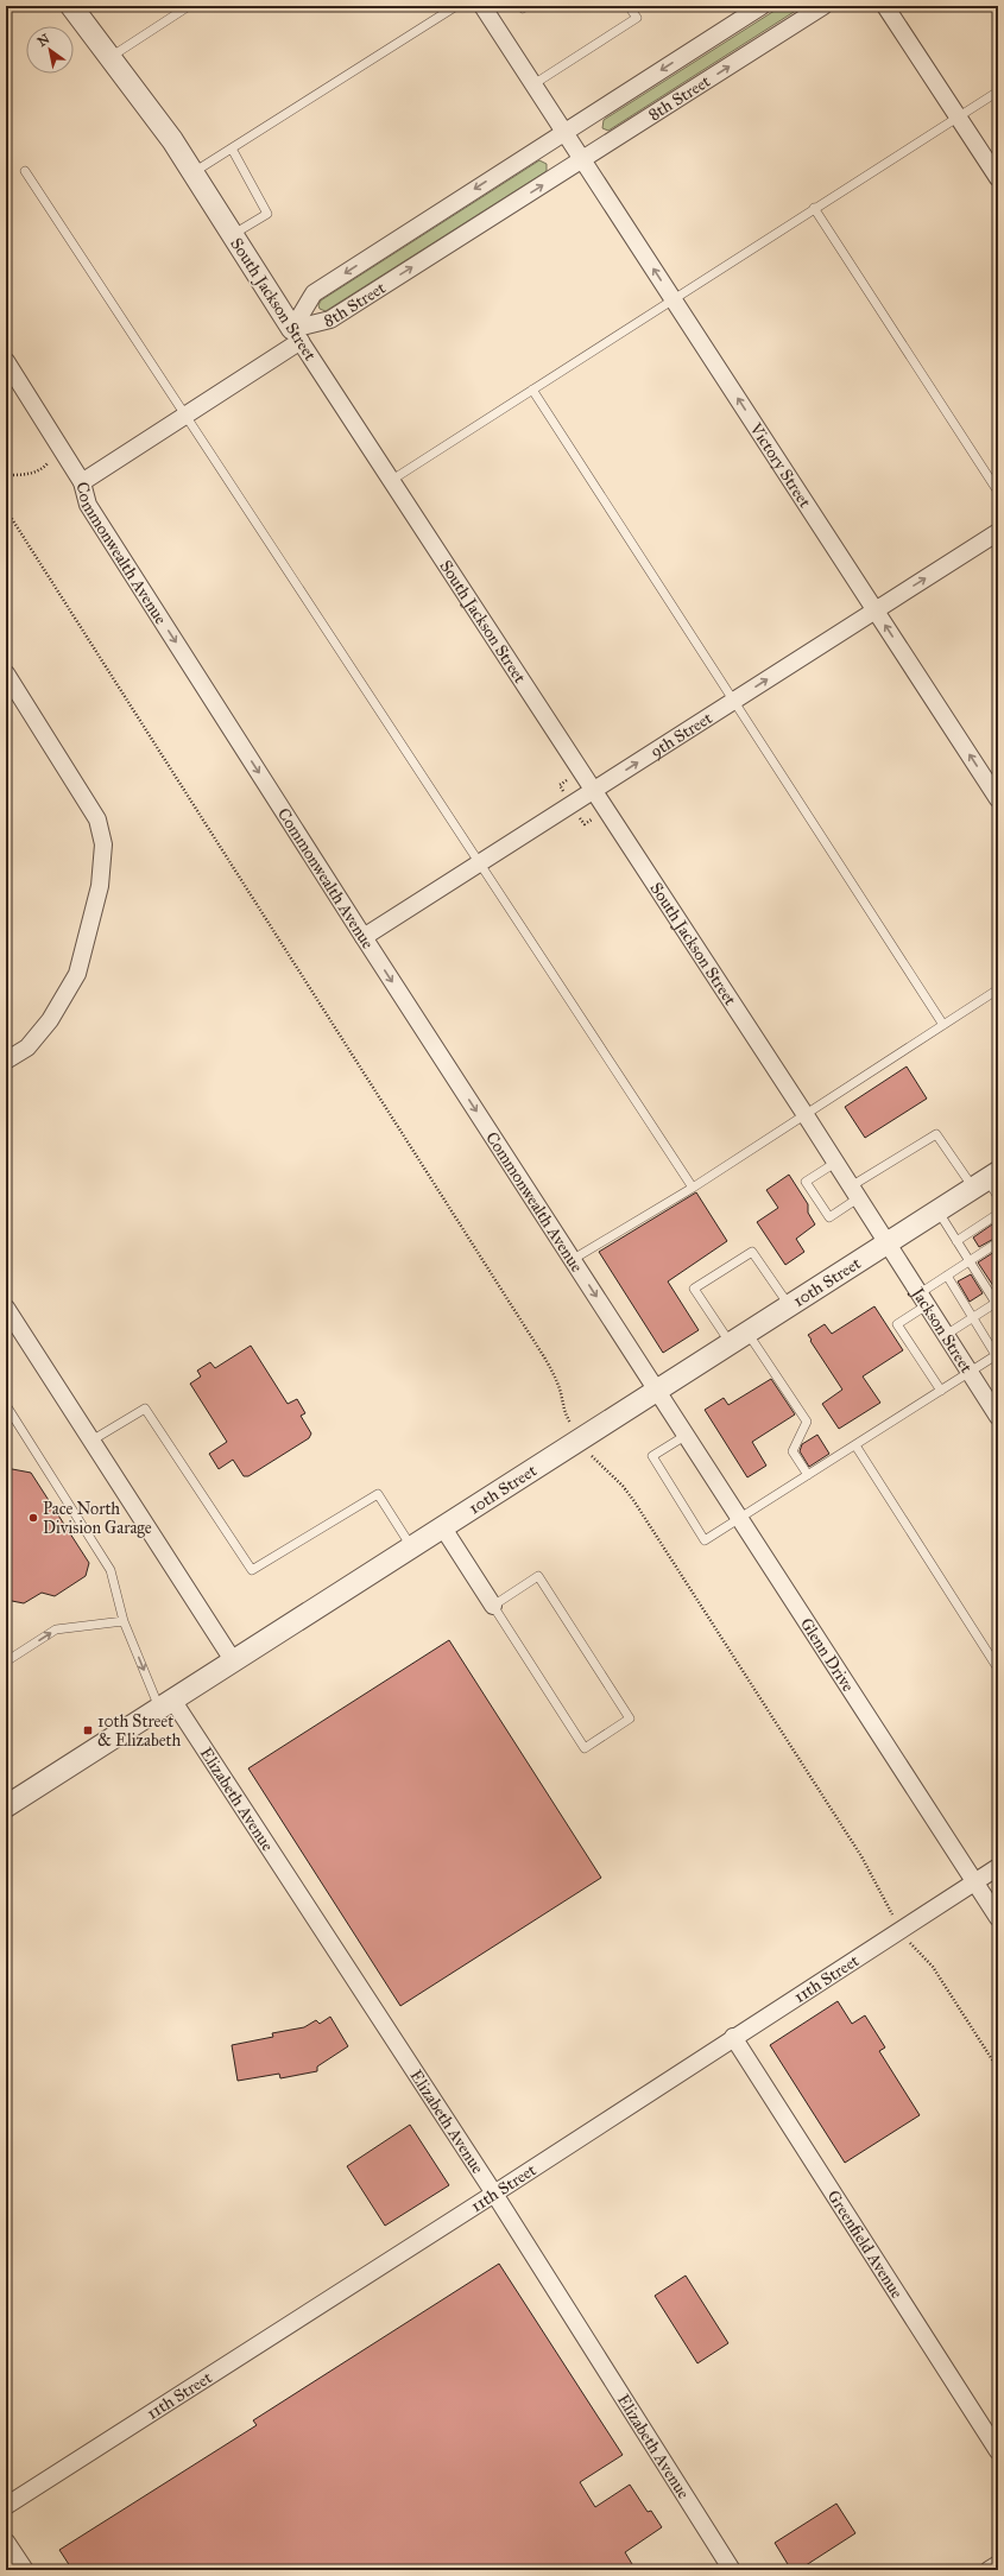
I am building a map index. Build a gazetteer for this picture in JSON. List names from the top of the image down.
{
  "streets": {
    "street": [
      "8th Street",
      "South Jackson Street",
      "Victory Street",
      "Commonwealth Avenue",
      "9th Street",
      "10th Street",
      "Jackson Street",
      "Glenn Drive",
      "Elizabeth Avenue",
      "11th Street",
      "Greenfield Avenue"
    ]
  },
  "crossings": [
    ["8th Street", "South Jackson Street"],
    ["8th Street", "Victory Street"],
    ["8th Street", "Commonwealth Avenue"],
    ["South Jackson Street", "9th Street"],
    ["South Jackson Street", "10th Street"],
    ["South Jackson Street", "Jackson Street"],
    ["Victory Street", "9th Street"],
    ["Commonwealth Avenue", "9th Street"],
    ["Commonwealth Avenue", "10th Street"],
    ["Commonwealth Avenue", "Glenn Drive"],
    ["10th Street", "Jackson Street"],
    ["10th Street", "Glenn Drive"],
    ["10th Street", "Elizabeth Avenue"],
    ["Glenn Drive", "11th Street"],
    ["Elizabeth Avenue", "11th Street"],
    ["11th Street", "Greenfield Avenue"]
  ],
  "one_way": ["Victory Street", "Commonwealth Avenue", "9th Street"],
  "places": {
    "other": ["Pace North Division Garage"],
    "transit": ["10th Street & Elizabeth"]
  },
  "north": "top left"
}
